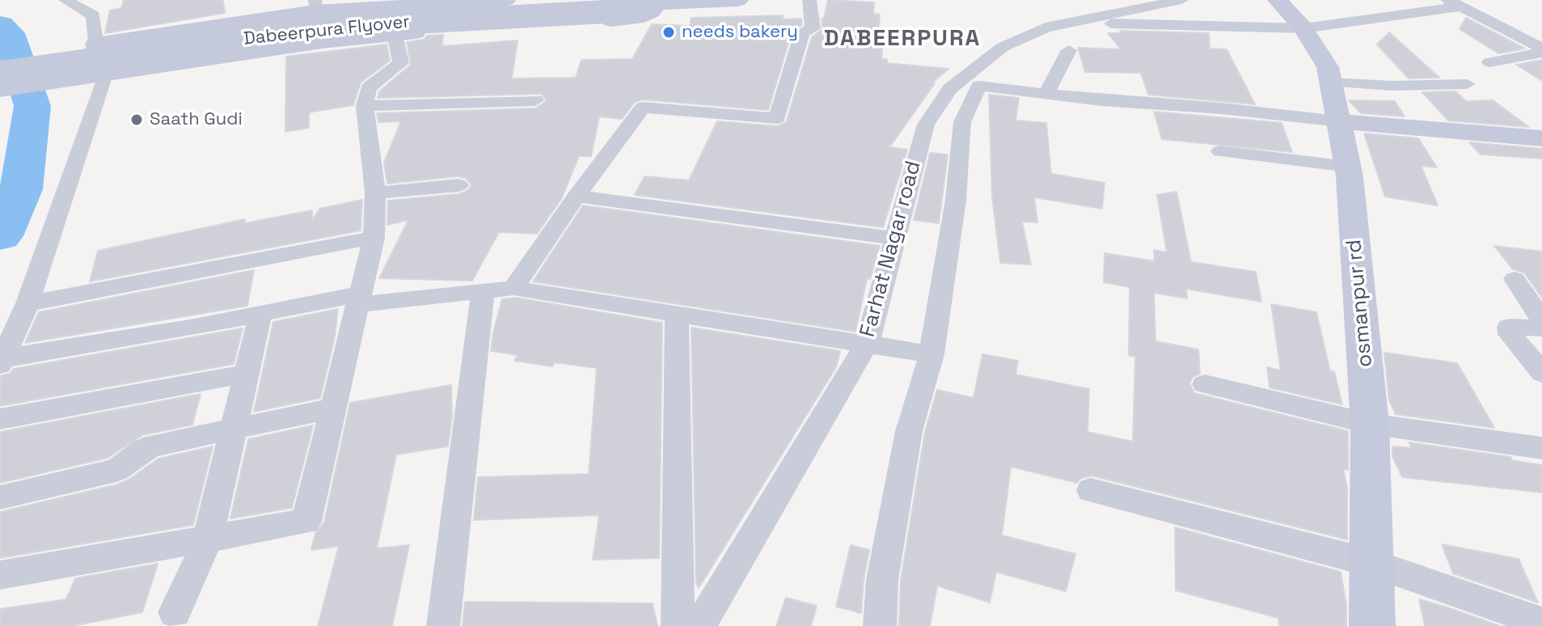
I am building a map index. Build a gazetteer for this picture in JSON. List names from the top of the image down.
{
  "streets": {
    "street": ["Dabeerpura Flyover", "Farhat Nagar road", "osmanpur rd"]
  },
  "districts": ["DABEERPURA"],
  "places": ["needs bakery", "Saath Gudi"]
}
